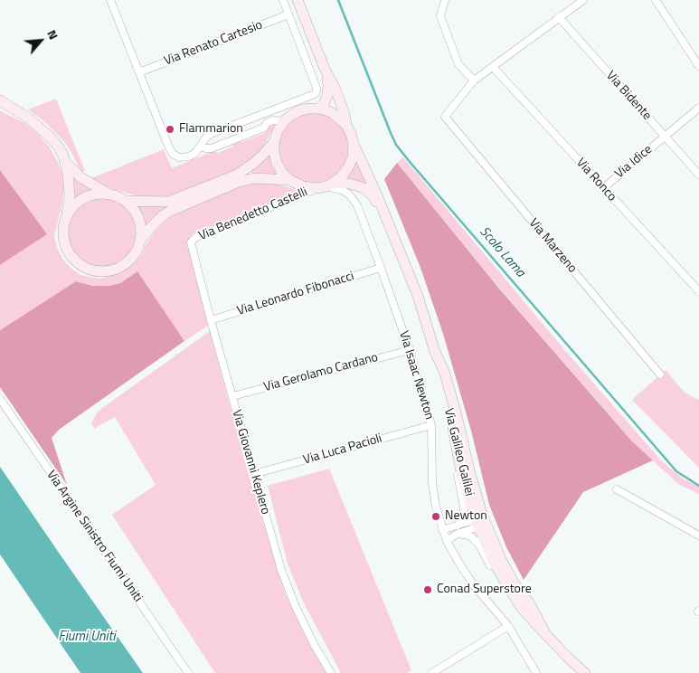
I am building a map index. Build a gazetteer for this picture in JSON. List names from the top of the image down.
{
  "streets": {
    "main road": ["Via Galileo Galilei"],
    "street": [
      "Via Renato Cartesio",
      "Via Bidente",
      "Via Idice",
      "Via Ronco",
      "Via Benedetto Castelli",
      "Via Marzeno",
      "Via Leonardo Fibonacci",
      "Via Gerolamo Cardano",
      "Via Isaac Newton",
      "Via Luca Pacioli",
      "Via Giovanni Keplero",
      "Via Argine Sinistro Fiumi Uniti"
    ]
  },
  "crossings": [
    ["Via Bidente", "Via Idice"],
    ["Via Idice", "Via Ronco"],
    ["Via Benedetto Castelli", "Via Isaac Newton"],
    ["Via Benedetto Castelli", "Via Galileo Galilei"],
    ["Via Benedetto Castelli", "Via Giovanni Keplero"],
    ["Via Leonardo Fibonacci", "Via Isaac Newton"],
    ["Via Leonardo Fibonacci", "Via Giovanni Keplero"],
    ["Via Gerolamo Cardano", "Via Isaac Newton"],
    ["Via Gerolamo Cardano", "Via Giovanni Keplero"],
    ["Via Isaac Newton", "Via Luca Pacioli"],
    ["Via Isaac Newton", "Via Galileo Galilei"],
    ["Via Luca Pacioli", "Via Giovanni Keplero"]
  ],
  "water": ["Scolo Lama", "Fiumi Uniti"],
  "places": ["Flammarion", "Newton", "Conad Superstore"],
  "north": "top right"
}
